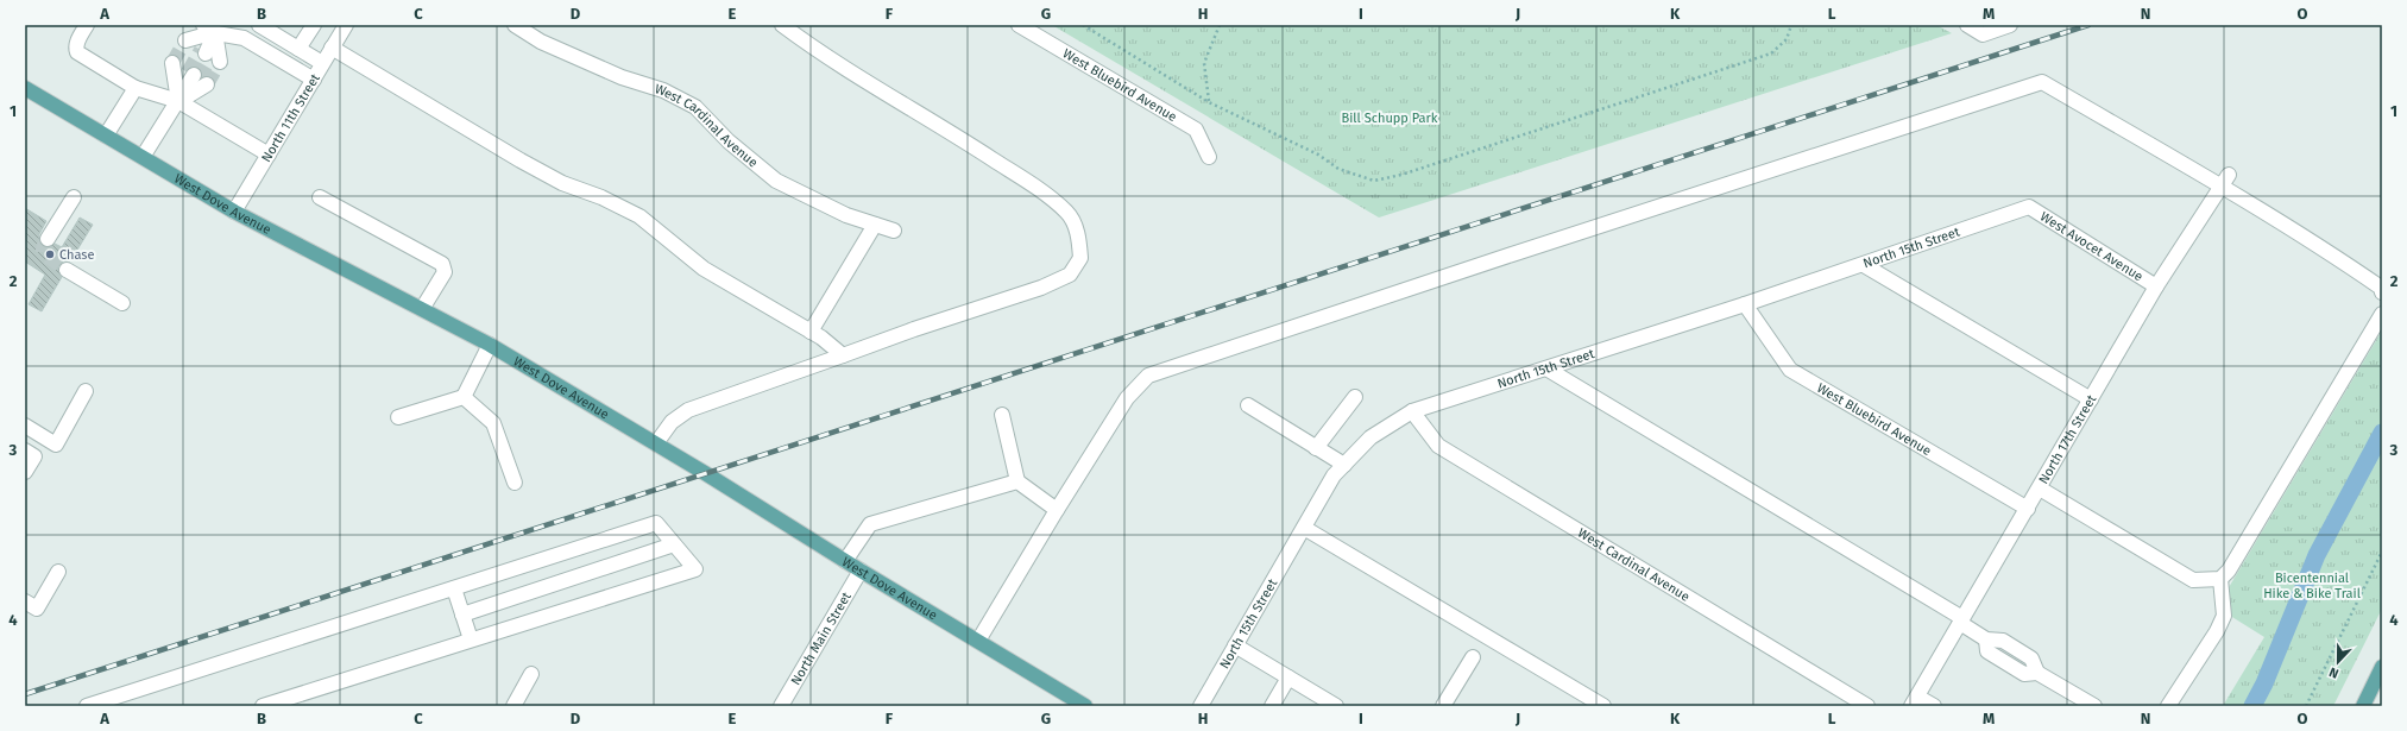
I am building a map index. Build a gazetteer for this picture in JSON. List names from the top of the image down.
{
  "streets": {
    "main road": ["West Dove Avenue"],
    "street": [
      "West Bluebird Avenue",
      "North 11th Street",
      "West Cardinal Avenue",
      "West Avocet Avenue",
      "North 15th Street",
      "North 17th Street",
      "North Main Street"
    ]
  },
  "crossings": [
    ["West Bluebird Avenue", "North 15th Street"],
    ["West Bluebird Avenue", "North 17th Street"],
    ["North 11th Street", "West Dove Avenue"],
    ["West Cardinal Avenue", "North 15th Street"],
    ["West Dove Avenue", "North Main Street"],
    ["West Avocet Avenue", "North 15th Street"],
    ["West Avocet Avenue", "North 17th Street"]
  ],
  "parks": ["Bill Schupp Park", "Bicentennial Hike & Bike Trail"],
  "places": ["Chase"],
  "north": "bottom",
  "grid": {
    "columns": [
      "A",
      "B",
      "C",
      "D",
      "E",
      "F",
      "G",
      "H",
      "I",
      "J",
      "K",
      "L",
      "M",
      "N",
      "O"
    ],
    "rows": [
      "1",
      "2",
      "3",
      "4"
    ]
  }
}
